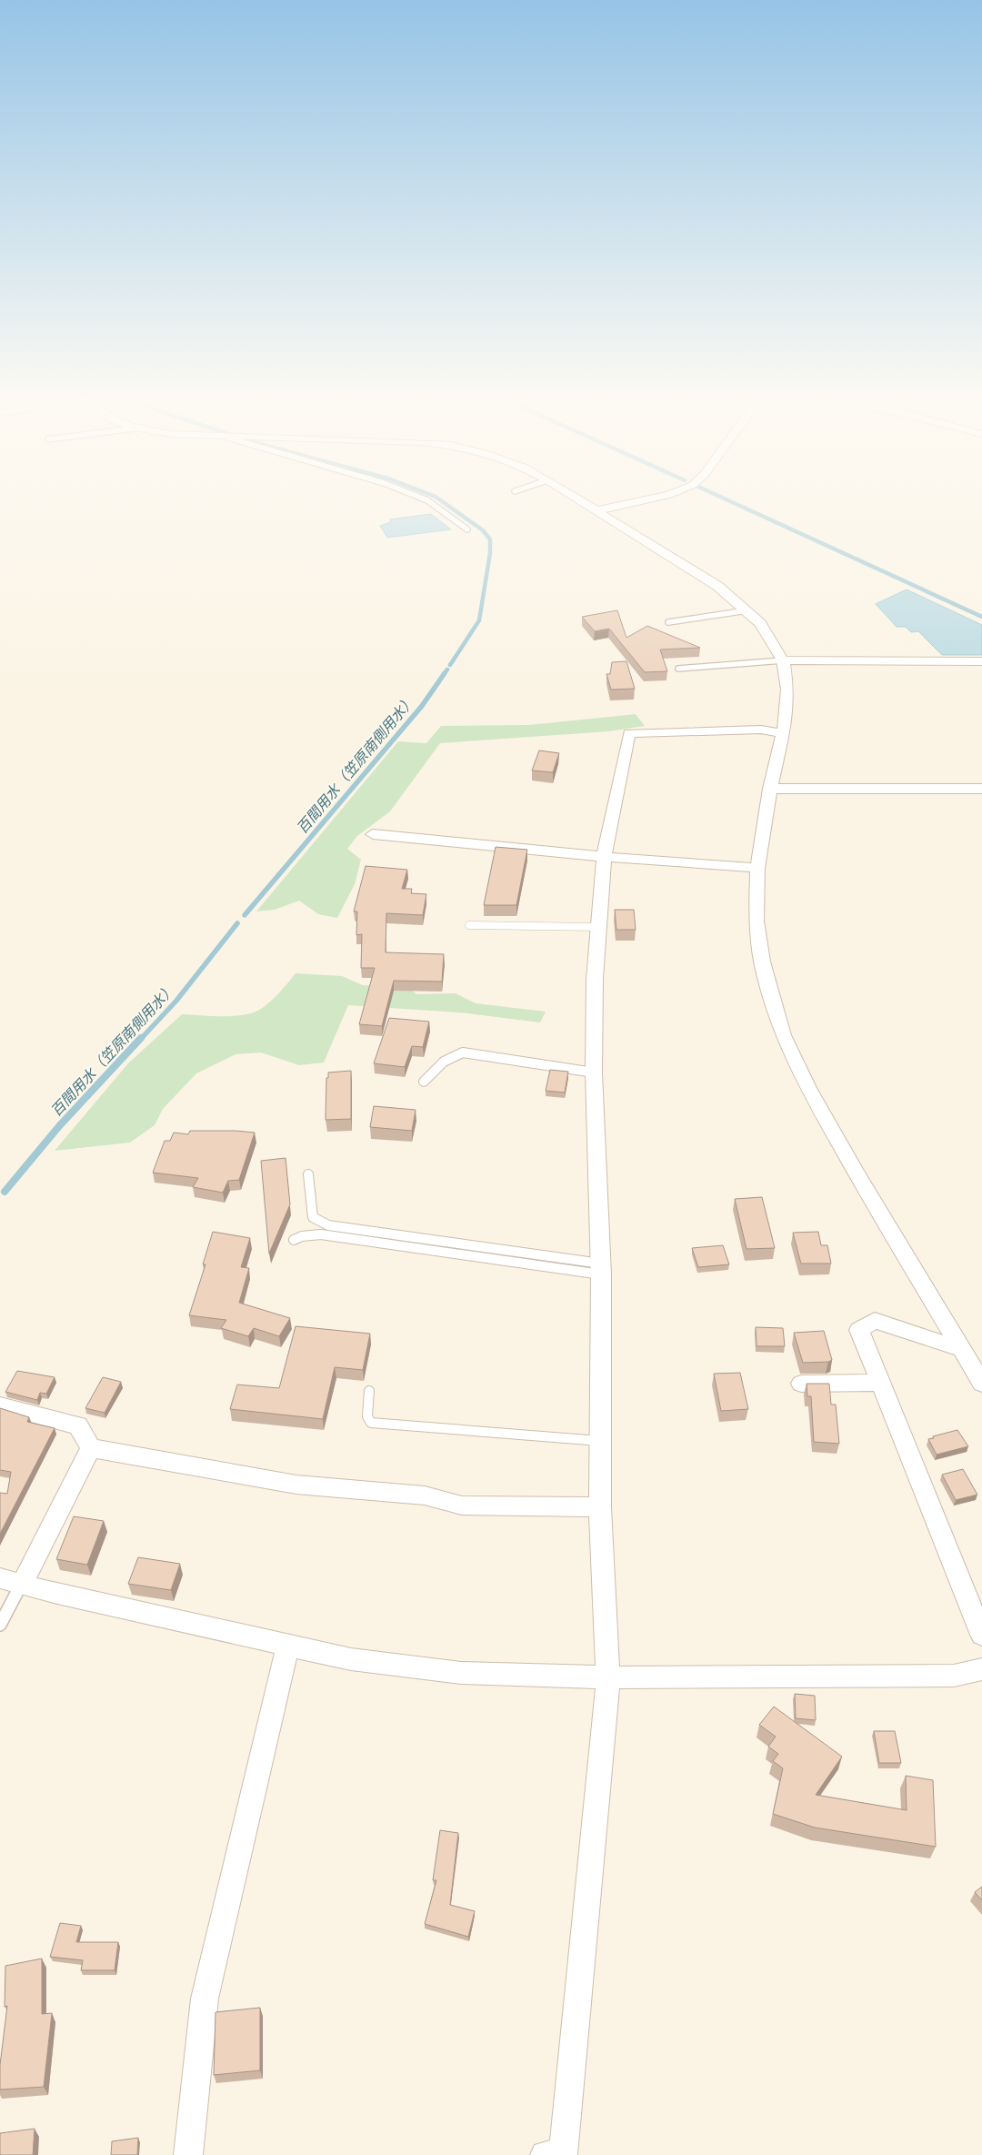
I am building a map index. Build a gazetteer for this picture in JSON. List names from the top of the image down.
{
  "water": ["百間用水（笠原南側用水）"]
}
